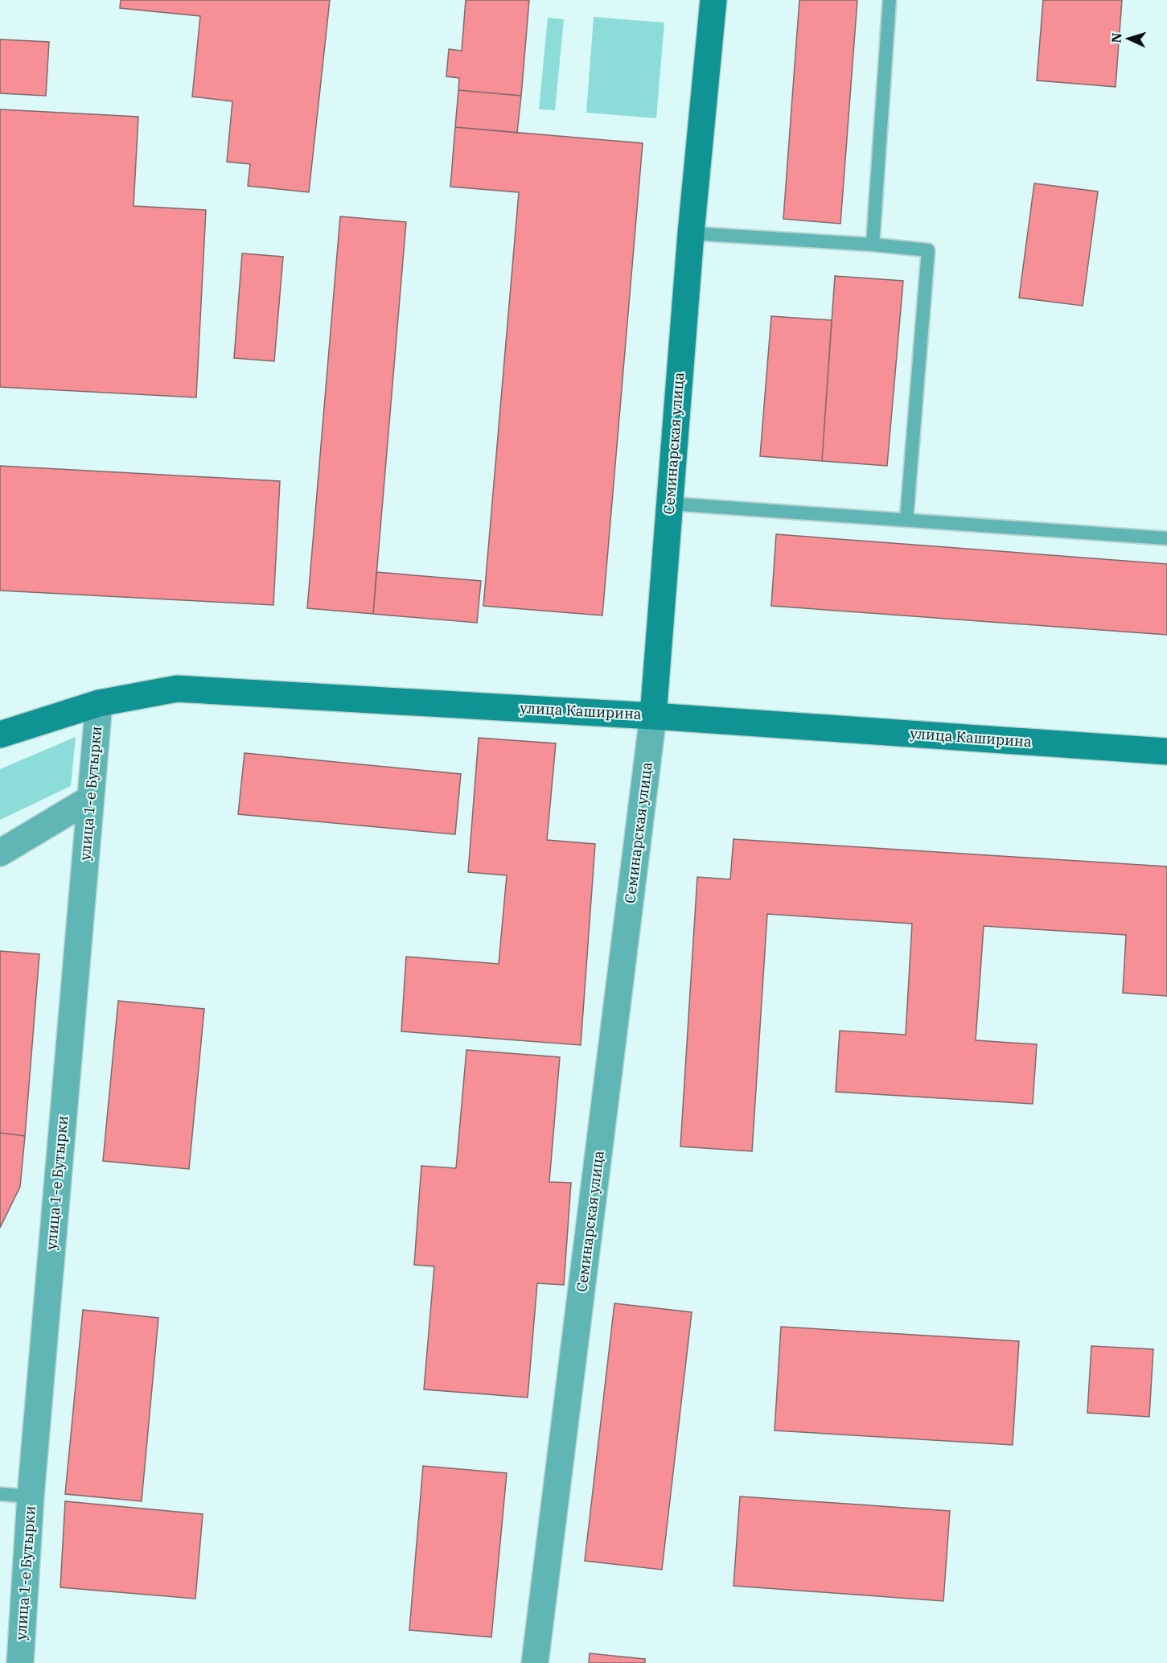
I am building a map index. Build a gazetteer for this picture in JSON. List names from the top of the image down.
{
  "streets": {
    "main road": ["Семинарская улица", "улица Каширина"],
    "street": ["улица 1-е Бутырки"]
  },
  "crossings": [
    ["Семинарская улица", "улица Каширина"],
    ["улица Каширина", "улица 1-е Бутырки"]
  ],
  "north": "left"
}
